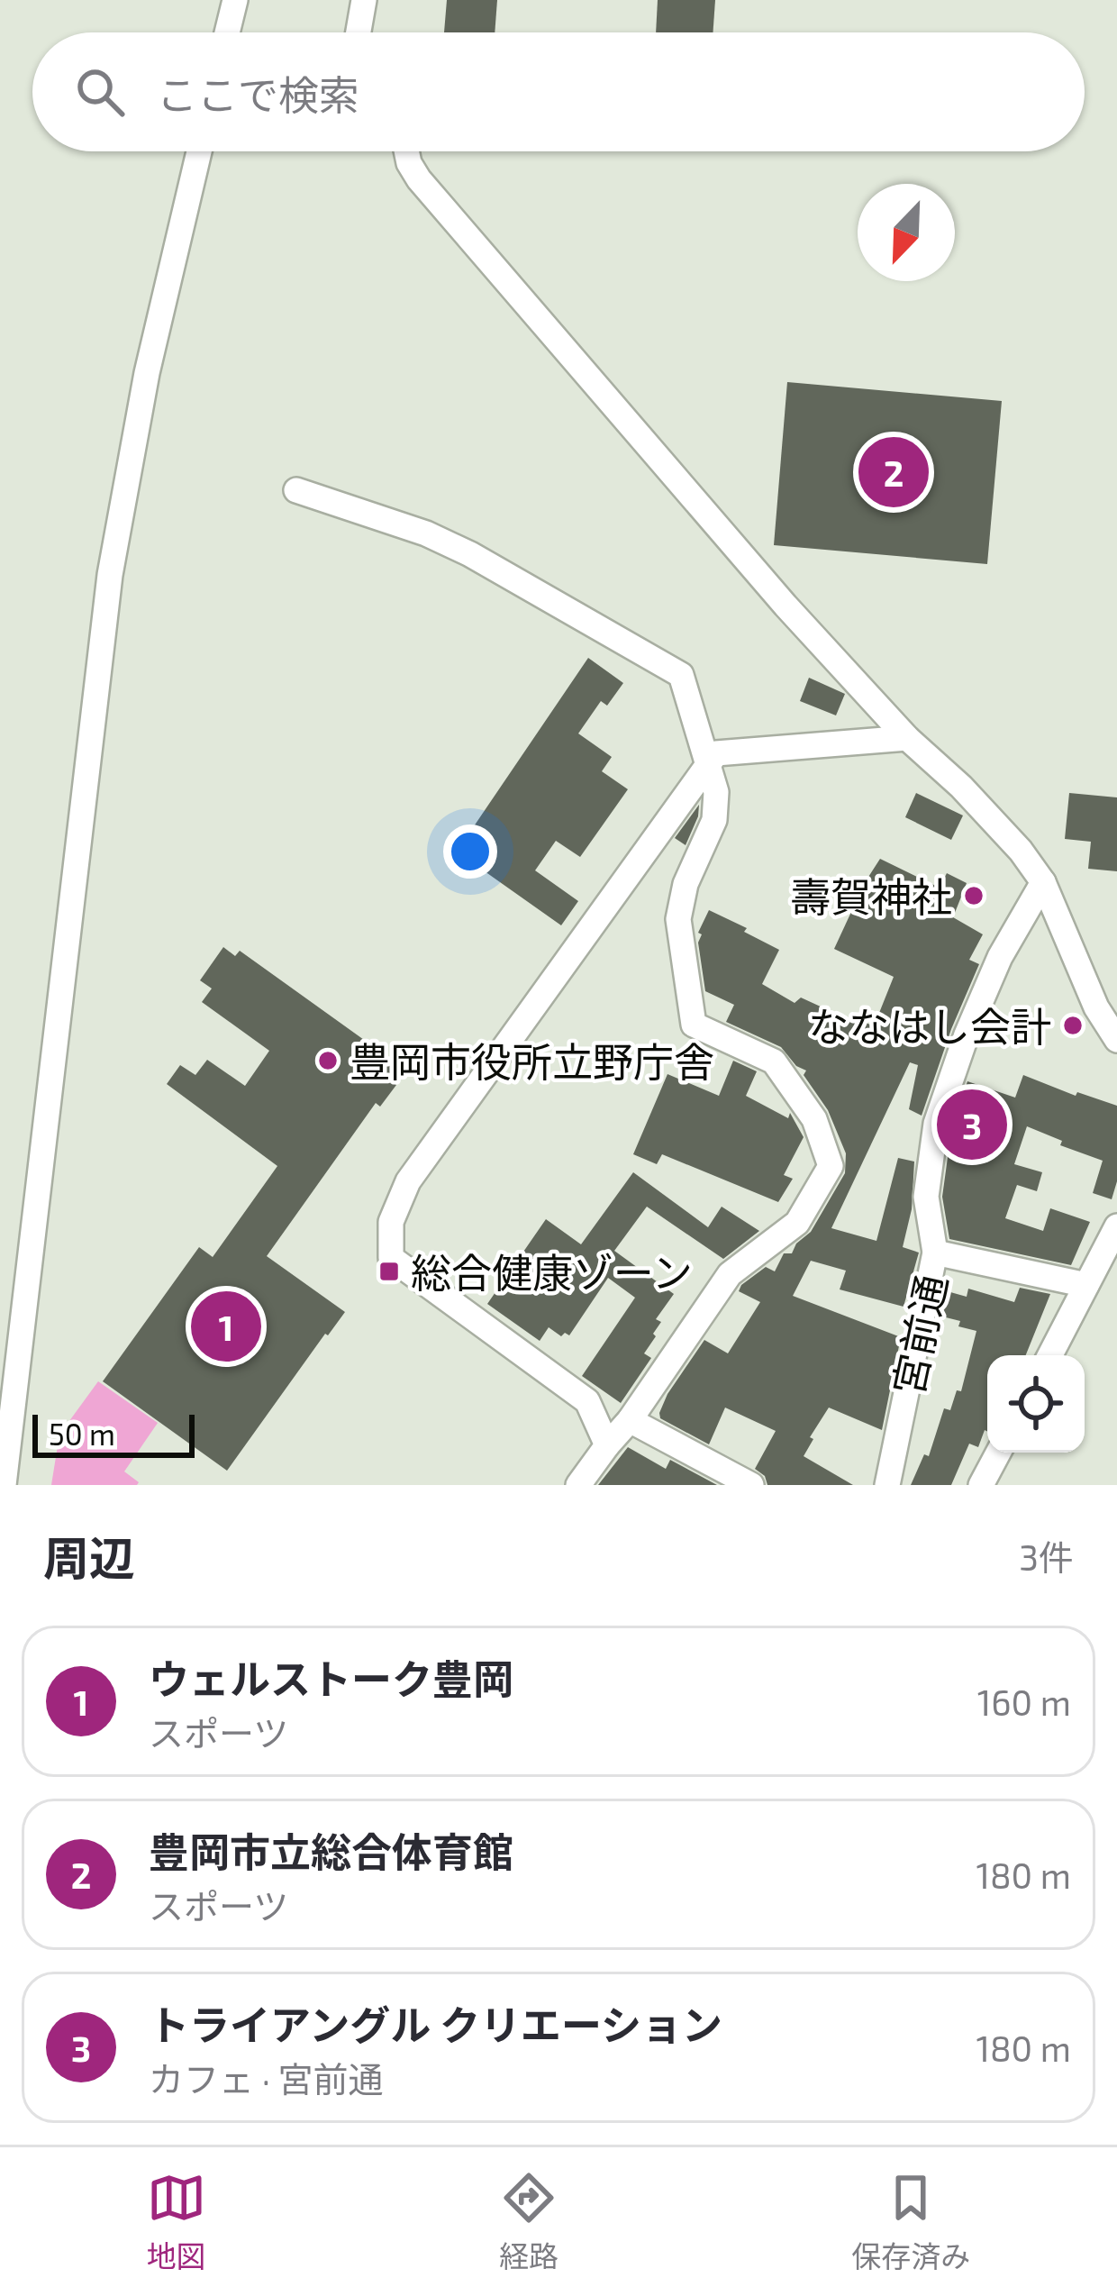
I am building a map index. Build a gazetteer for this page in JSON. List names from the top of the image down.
{
  "streets": {
    "street": ["宮前通"]
  },
  "places": {
    "other": ["壽賀神社", "ななはし会計", "豊岡市役所立野庁舎"],
    "transit": ["総合健康ゾーン"]
  },
  "scale_bar": "50 m",
  "north": "bottom left",
  "page": {
    "search": "ここで検索",
    "pins": ["2", "3", "1"],
    "scale": "50 m",
    "heading": ["周辺", "3件"],
    "list": [
      {
        "mark": "1",
        "name": "ウェルストーク豊岡",
        "note": "スポーツ",
        "value": "160 m"
      },
      {
        "mark": "2",
        "name": "豊岡市立総合体育館",
        "note": "スポーツ",
        "value": "180 m"
      },
      {
        "mark": "3",
        "name": "トライアングル クリエーション",
        "note": "カフェ · 宮前通",
        "value": "180 m"
      }
    ],
    "nav": ["地図", "経路", "保存済み"]
  }
}
